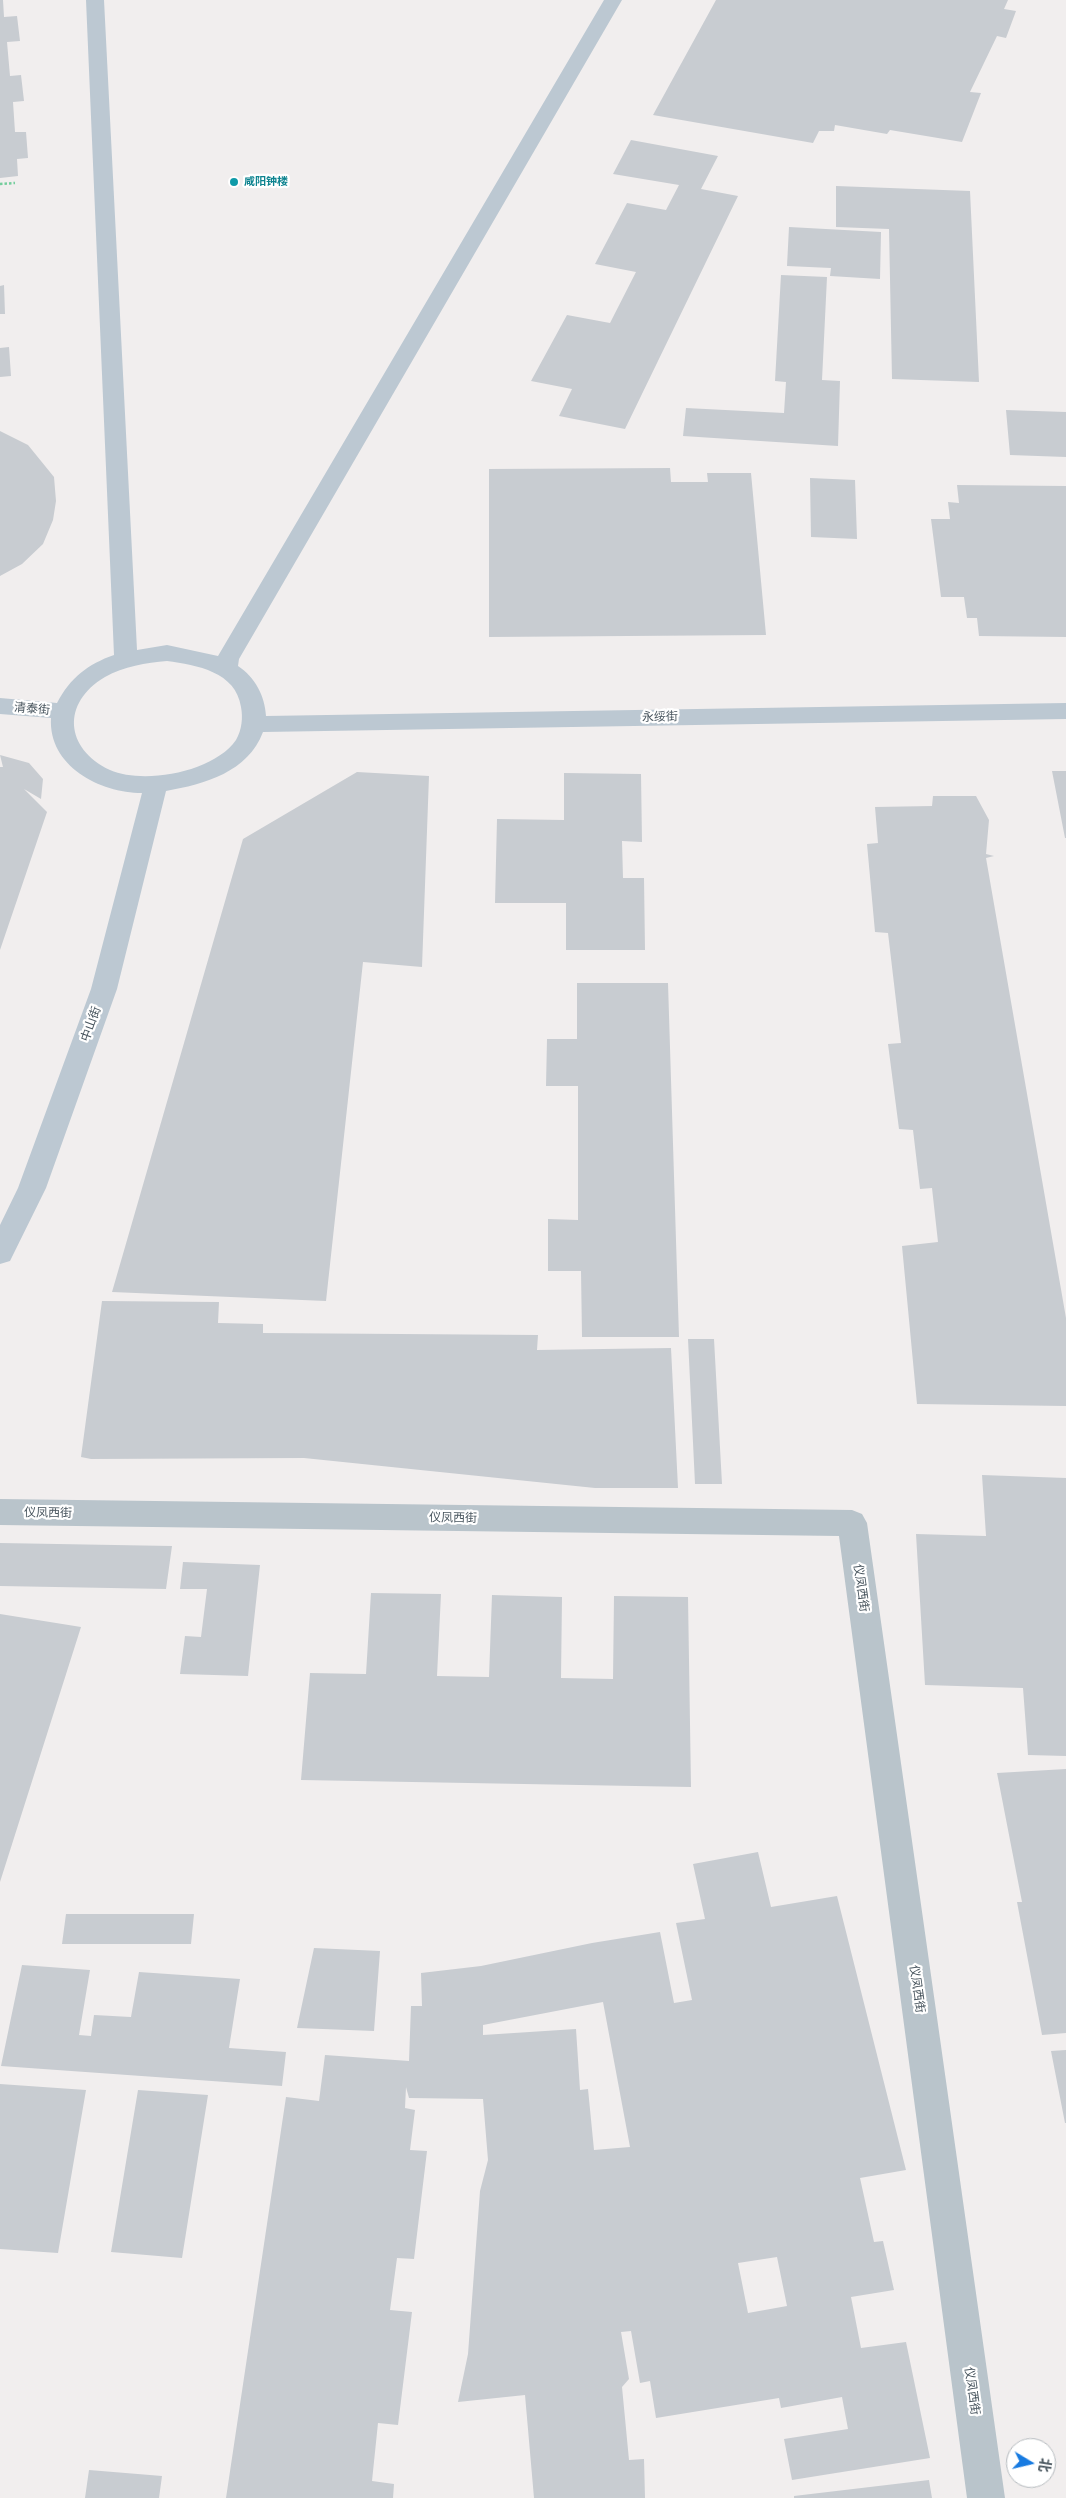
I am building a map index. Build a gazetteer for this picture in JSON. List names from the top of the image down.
{
  "streets": {
    "street": [
      "清泰街",
      "永绥街",
      "中山街",
      "仪凤西街"
    ]
  },
  "crossings": [
    ["清泰街", "永绥街"],
    ["清泰街", "中山街"],
    ["永绥街", "中山街"]
  ],
  "places": ["咸阳钟楼"],
  "north": "right"
}
